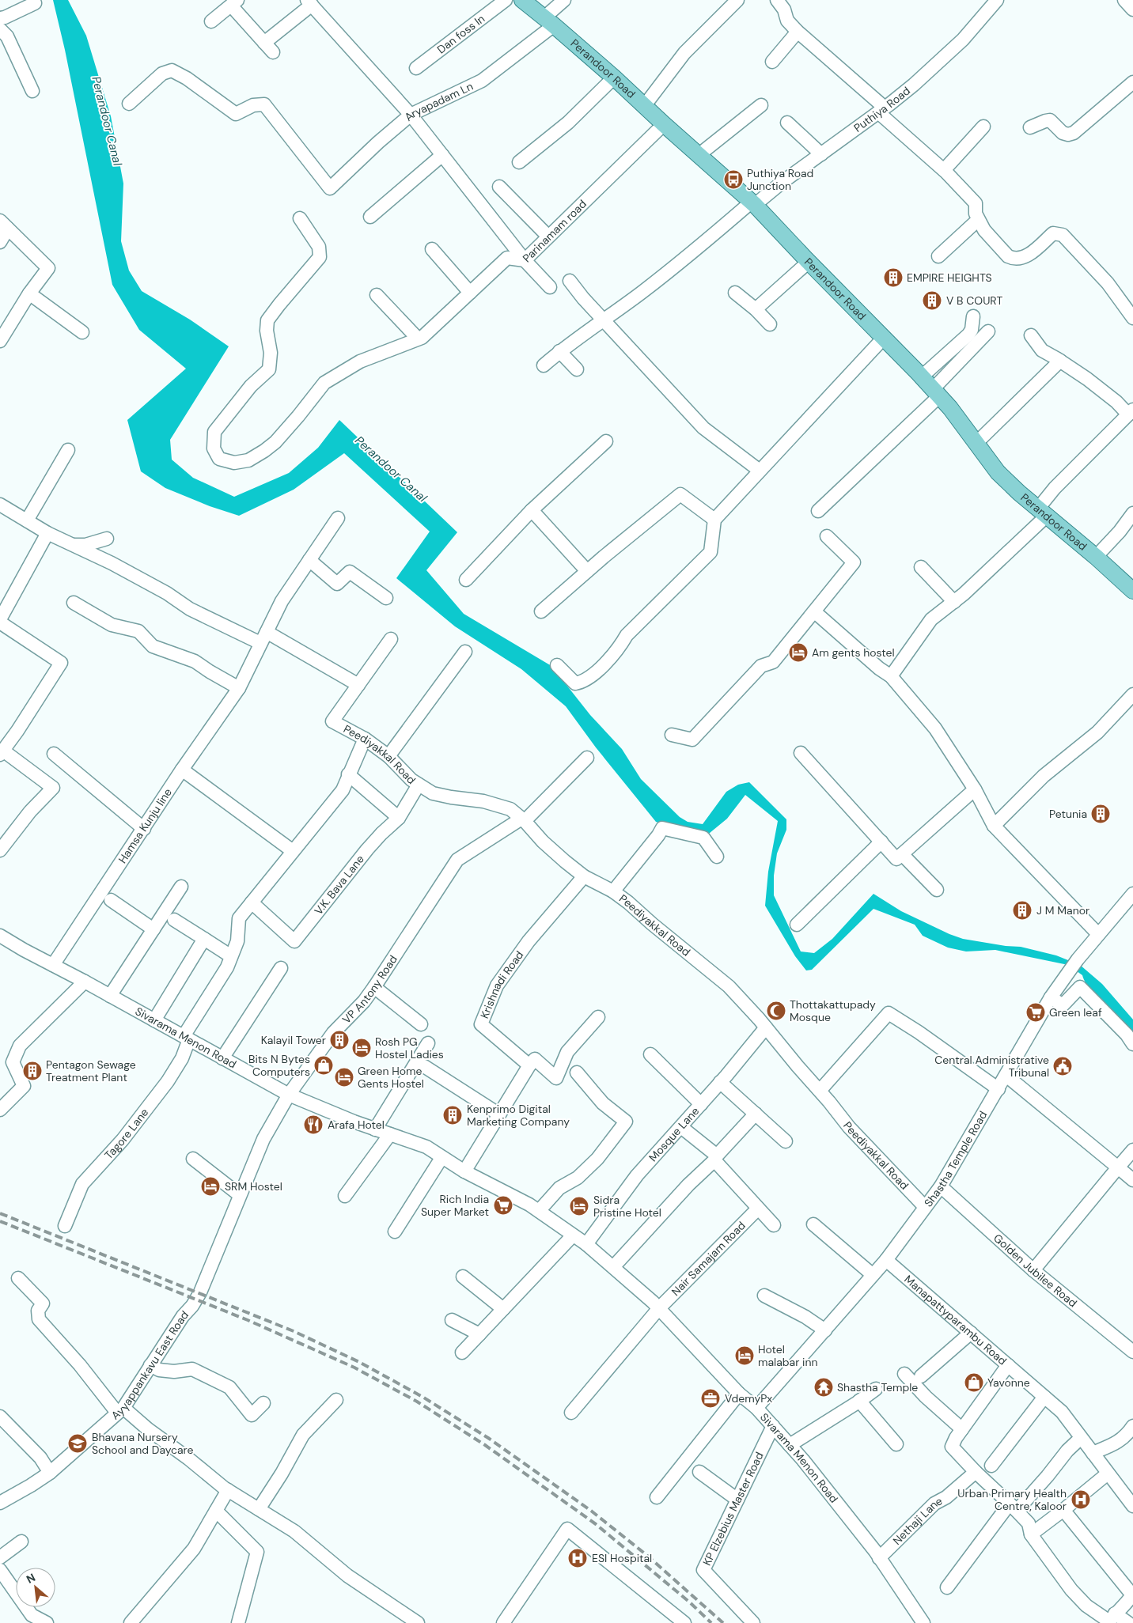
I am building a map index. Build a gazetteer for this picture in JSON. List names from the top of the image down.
{
  "streets": {
    "main road": ["Perandoor Road"],
    "street": [
      "Dan foss ln",
      "Aryapadam Ln",
      "Puthiya Road",
      "Parinamam road",
      "Peediyakkal Road",
      "Hamsa Kunju line",
      "V.K. Bava Lane",
      "Krishnadi Road",
      "VP Antony Road",
      "Sivarama Menon Road",
      "Tagore Lane",
      "Mosque Lane",
      "Shastha Temple Road",
      "Nair Samajam Road",
      "Golden Jubilee Road",
      "Manapattyparambu Road",
      "Ayyappankavu East Road",
      "KP Elzebius Master Road",
      "Nethaji Lane"
    ]
  },
  "crossings": [
    ["Perandoor Road", "Aryapadam Ln"],
    ["Perandoor Road", "Puthiya Road"],
    ["Perandoor Road", "Parinamam road"],
    ["Peediyakkal Road", "V.K. Bava Lane"],
    ["Peediyakkal Road", "Krishnadi Road"],
    ["Peediyakkal Road", "VP Antony Road"],
    ["Peediyakkal Road", "Mosque Lane"],
    ["Peediyakkal Road", "Shastha Temple Road"],
    ["Hamsa Kunju line", "Sivarama Menon Road"],
    ["VP Antony Road", "Sivarama Menon Road"],
    ["VP Antony Road", "Ayyappankavu East Road"],
    ["Sivarama Menon Road", "Tagore Lane"],
    ["Sivarama Menon Road", "Mosque Lane"],
    ["Sivarama Menon Road", "Shastha Temple Road"],
    ["Sivarama Menon Road", "Nair Samajam Road"],
    ["Sivarama Menon Road", "KP Elzebius Master Road"],
    ["Sivarama Menon Road", "Nethaji Lane"],
    ["Shastha Temple Road", "Golden Jubilee Road"],
    ["Shastha Temple Road", "Manapattyparambu Road"]
  ],
  "water": ["Perandoor Canal"],
  "places": {
    "bus stop": ["Puthiya Road Junction"],
    "building": [
      "EMPIRE HEIGHTS",
      "V B COURT",
      "Petunia",
      "J M Manor",
      "Kalayil Tower",
      "Pentagon Sewage Treatment Plant",
      "Kenprimo Digital Marketing Company"
    ],
    "hotel": [
      "Am gents hostel",
      "Rosh PG Hostel Ladies",
      "Green Home Gents Hostel",
      "SRM Hostel",
      "Sidra Pristine Hotel",
      "Hotel malabar inn"
    ],
    "mosque": ["Thottakattupady Mosque"],
    "supermarket": ["Green leaf", "Rich India Super Market"],
    "shop": ["Bits N Bytes Computers", "Yavonne"],
    "public building": ["Central Administrative Tribunal"],
    "restaurant": ["Arafa Hotel"],
    "temple": ["Shastha Temple"],
    "office": ["VdemyPx"],
    "school or university": ["Bhavana Nursery School and Daycare"],
    "hospital": ["Urban Primary Health Centre, Kaloor", "ESI Hospital"]
  },
  "north": "top left"
}
